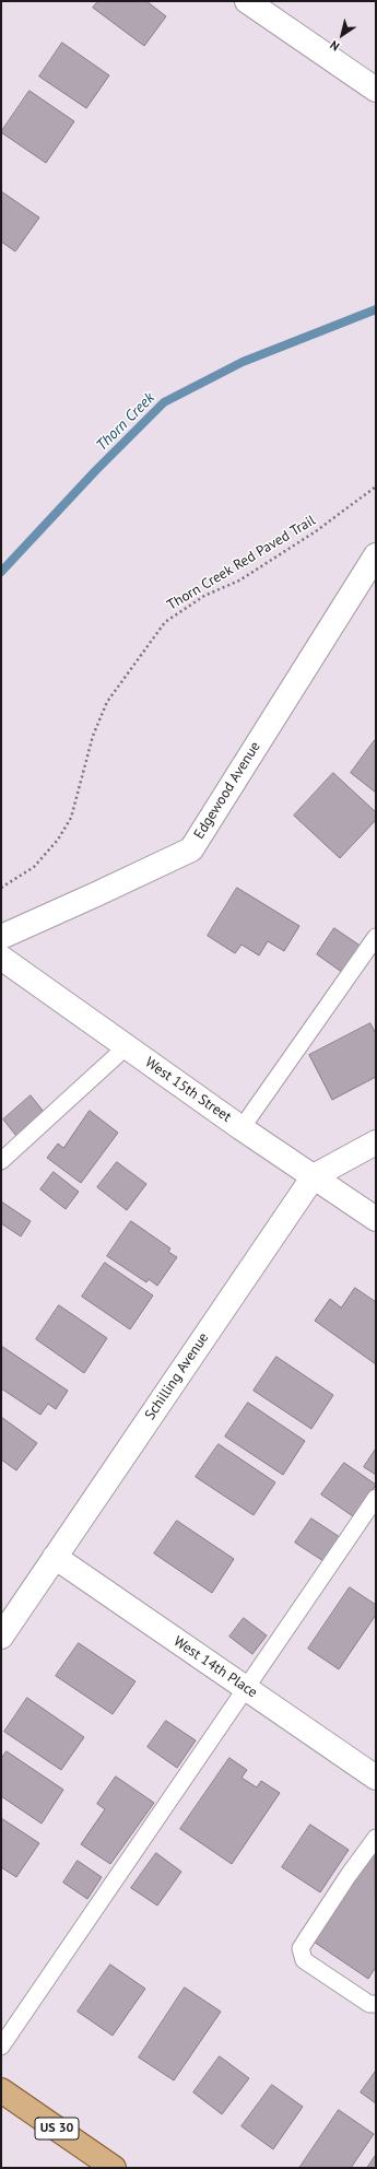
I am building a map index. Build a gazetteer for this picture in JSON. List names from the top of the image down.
{
  "streets": {
    "main road": ["US 30"],
    "street": [
      "Edgewood Avenue",
      "West 15th Street",
      "Schilling Avenue",
      "West 14th Place"
    ],
    "path": ["Thorn Creek Red Paved Trail"]
  },
  "crossings": [
    ["West 15th Street", "Schilling Avenue"],
    ["Schilling Avenue", "West 14th Place"]
  ],
  "water": ["Thorn Creek"],
  "north": "bottom left"
}
